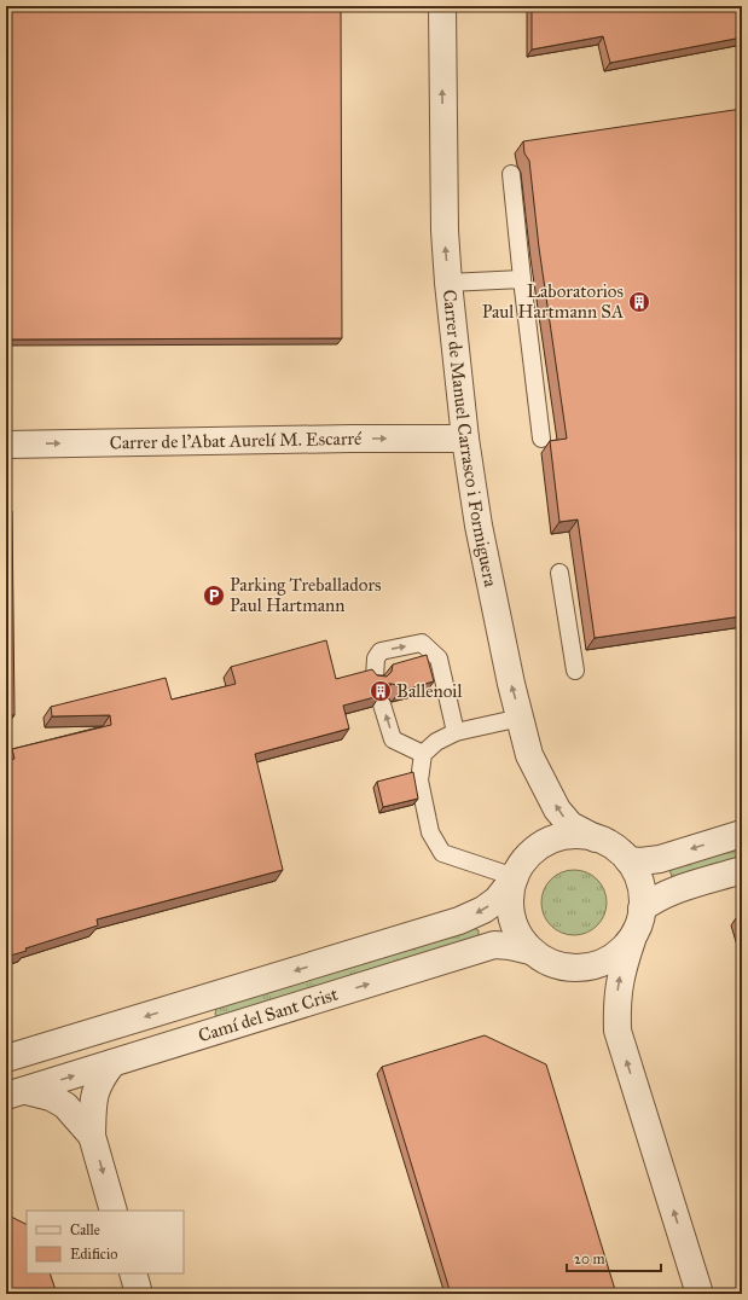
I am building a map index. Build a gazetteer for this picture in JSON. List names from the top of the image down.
{
  "streets": {
    "street": ["Carrer de Manuel Carrasco i Formiguera", "Carrer de l'Abat Aurelí M. Escarré", "Camí del Sant Crist"]
  },
  "crossings": [
    ["Carrer de Manuel Carrasco i Formiguera", "Carrer de l'Abat Aurelí M. Escarré"],
    ["Carrer de Manuel Carrasco i Formiguera", "Camí del Sant Crist"]
  ],
  "one_way": ["Carrer de Manuel Carrasco i Formiguera", "Carrer de l'Abat Aurelí M. Escarré"],
  "places": {
    "building": ["Laboratorios Paul Hartmann SA", "Ballenoil"],
    "parking": ["Parking Treballadors Paul Hartmann"]
  },
  "legend": ["Calle", "Edificio"],
  "scale_bar": "20 m"
}
